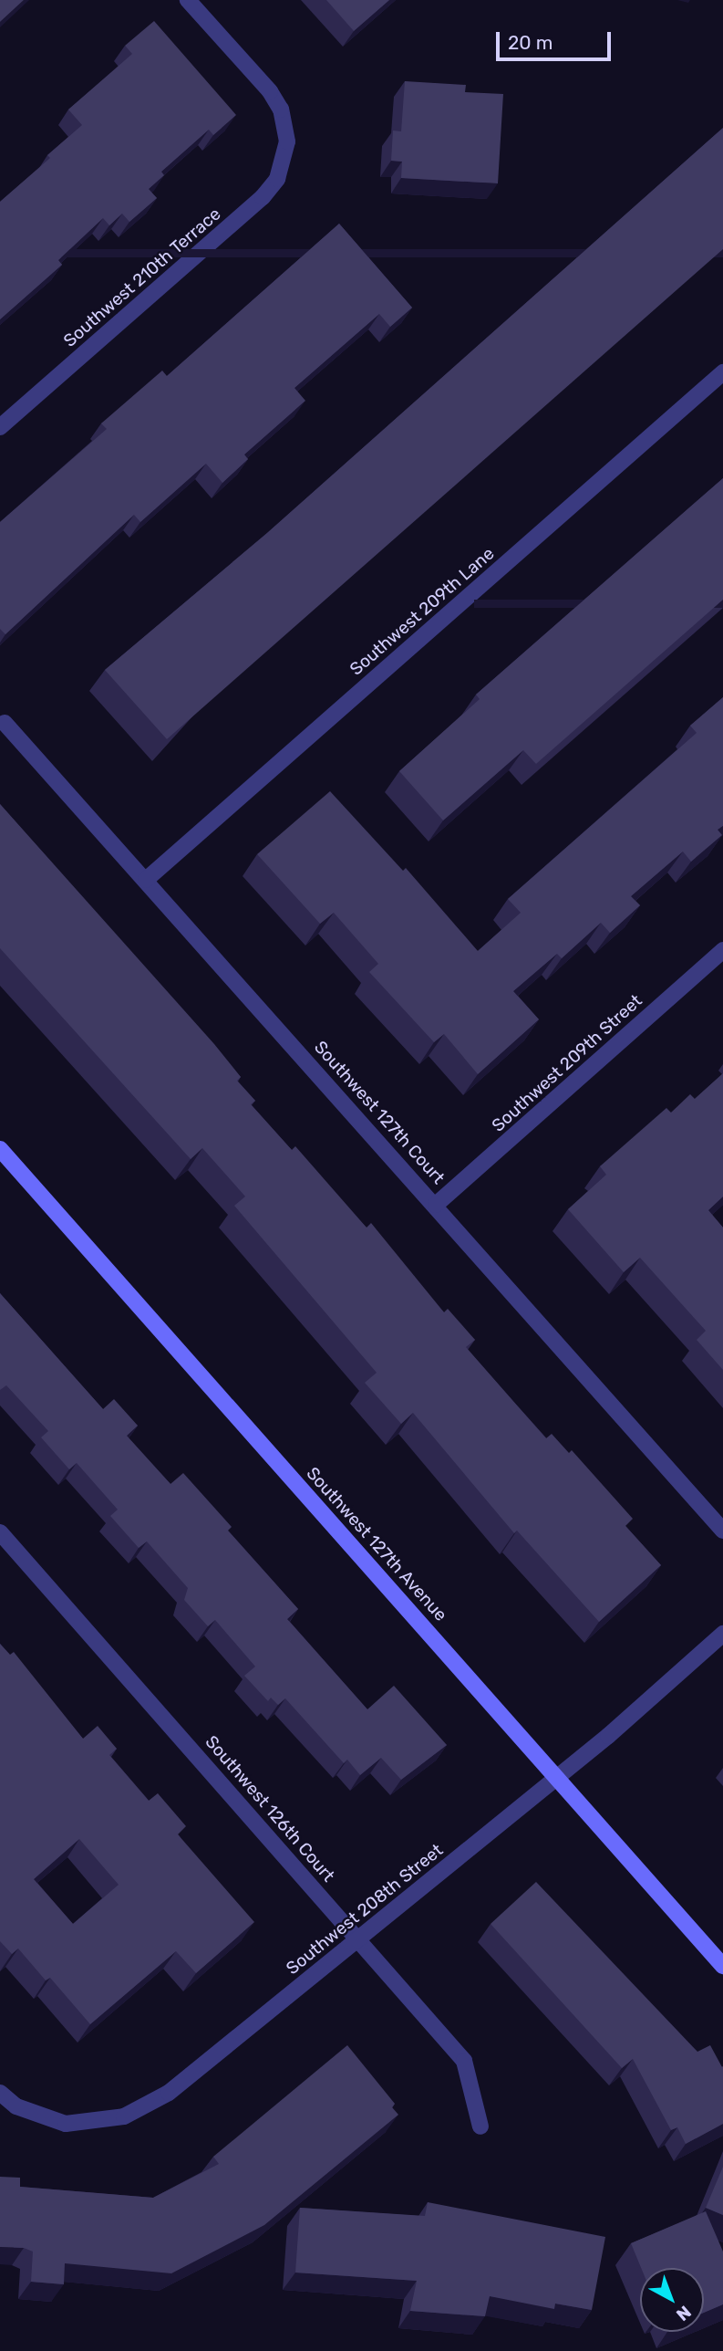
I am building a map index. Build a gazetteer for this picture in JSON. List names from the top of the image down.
{
  "streets": {
    "street": [
      "Southwest 210th Terrace",
      "Southwest 209th Lane",
      "Southwest 209th Street",
      "Southwest 127th Court",
      "Southwest 127th Avenue",
      "Southwest 126th Court",
      "Southwest 208th Street"
    ]
  },
  "crossings": [
    ["Southwest 209th Lane", "Southwest 127th Court"],
    ["Southwest 209th Street", "Southwest 127th Court"],
    ["Southwest 127th Avenue", "Southwest 208th Street"],
    ["Southwest 126th Court", "Southwest 208th Street"]
  ],
  "scale_bar": "20 m",
  "north": "bottom right"
}
